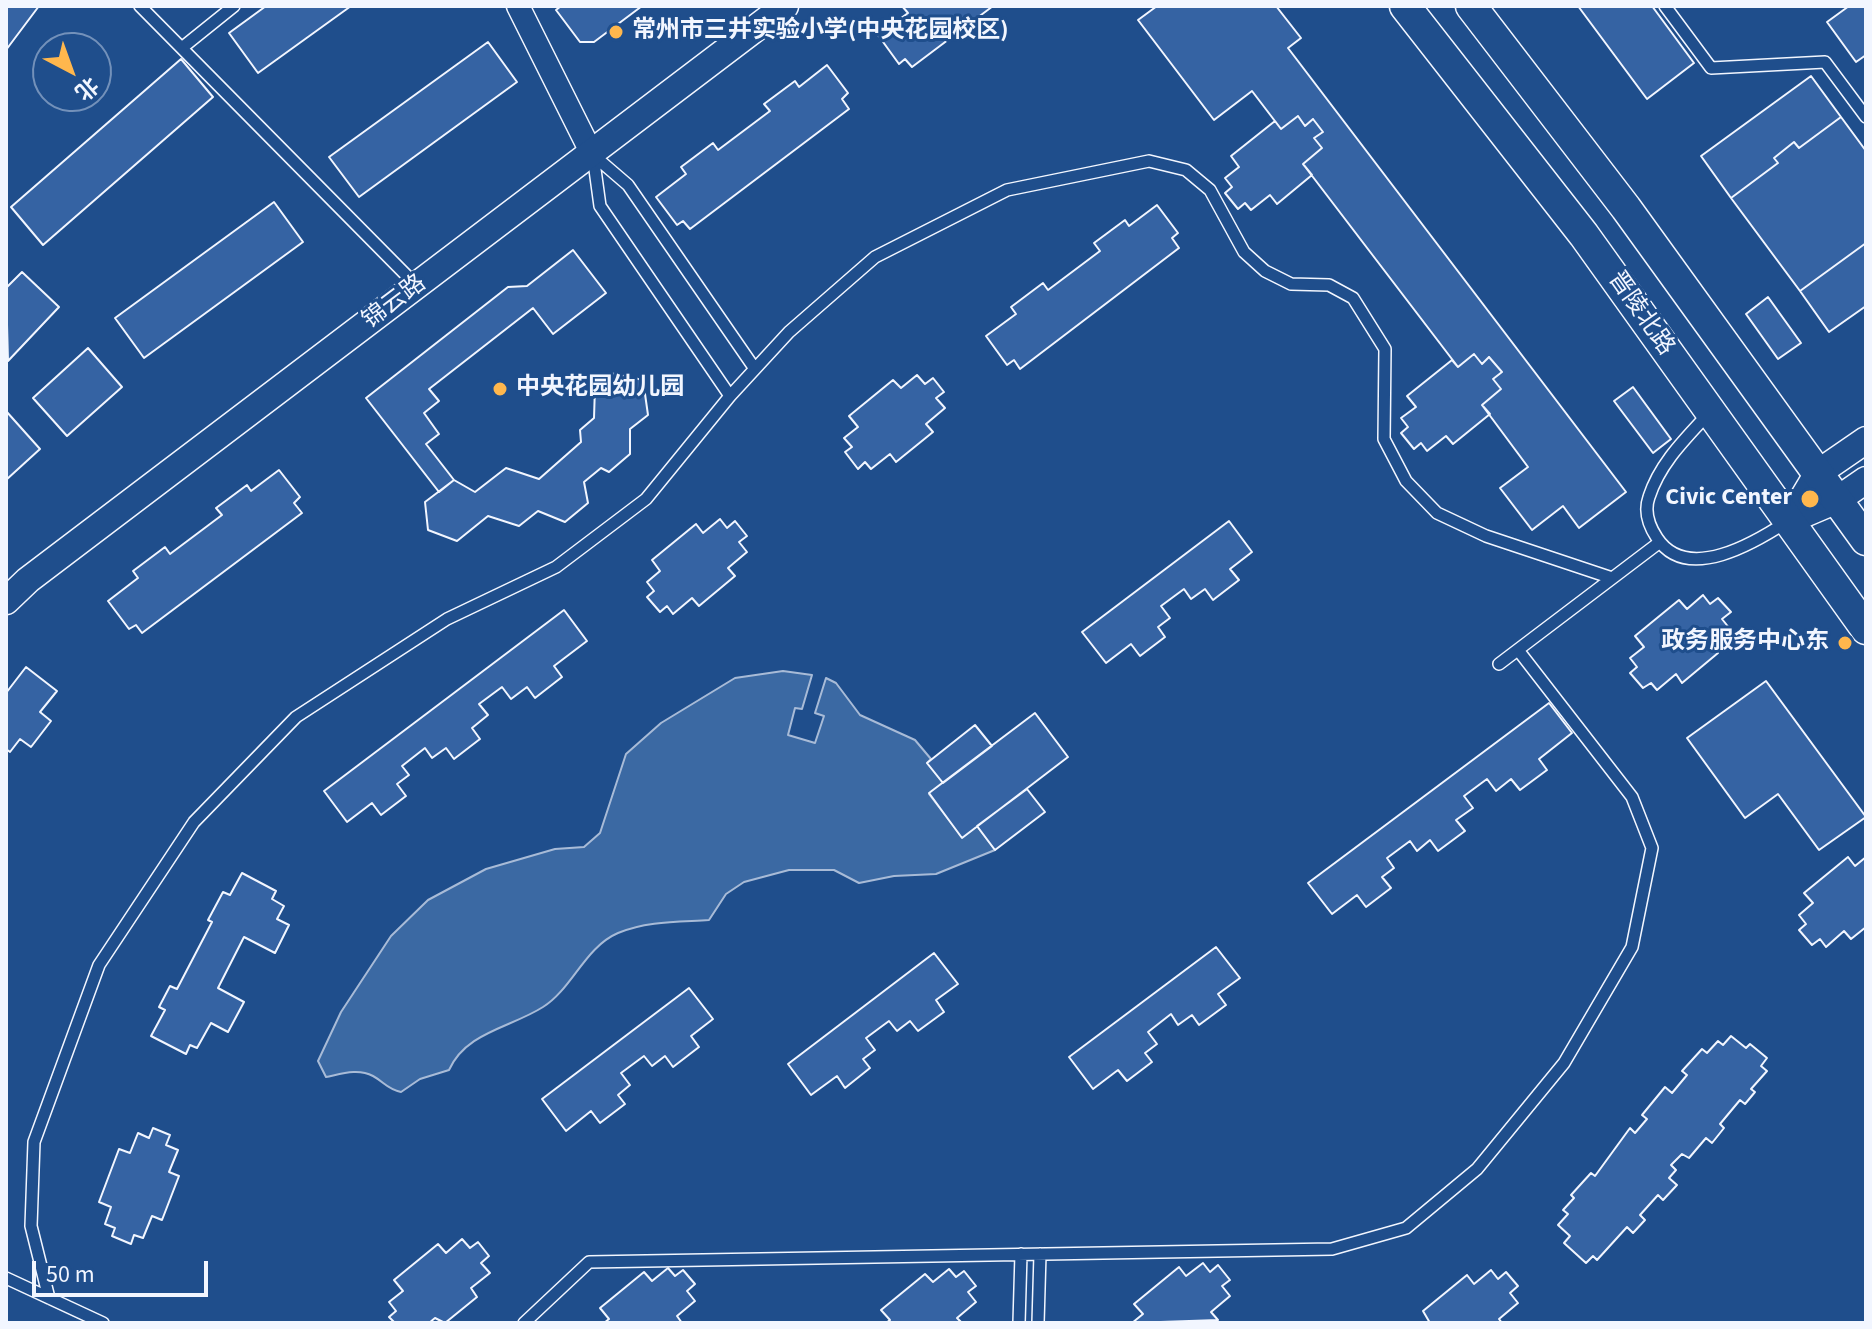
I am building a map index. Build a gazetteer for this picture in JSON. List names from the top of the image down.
{
  "streets": {
    "main road": ["晋陵北路"],
    "street": ["锦云路"]
  },
  "places": [
    "常州市三井实验小学(中央花园校区)",
    "中央花园幼儿园",
    "Civic Center",
    "政务服务中心东"
  ],
  "scale_bar": "50 m",
  "north": "bottom right"
}
